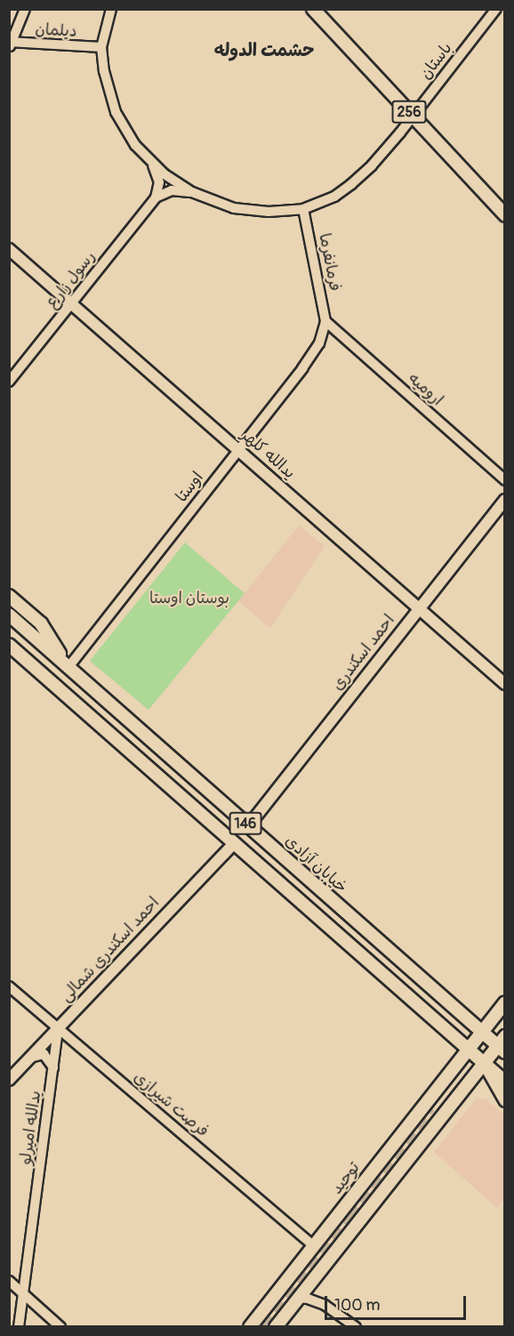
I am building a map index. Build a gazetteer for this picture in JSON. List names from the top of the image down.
{
  "streets": {
    "main road": [
      "256",
      "یدالله کلهر",
      "احمد اسکندری",
      "146",
      "خیابان آزادی",
      "احمد اسکندری شمالی",
      "توحید"
    ],
    "street": [
      "دیلمان",
      "باستان",
      "فرمانفرما",
      "رسول زارع",
      "ارومیه",
      "اوستا",
      "فرصت شیرازی",
      "یدالله امیرلو"
    ]
  },
  "crossings": [
    ["باستان", "256"],
    ["باستان", "فرمانفرما"],
    ["فرمانفرما", "ارومیه"],
    ["فرمانفرما", "اوستا"],
    ["رسول زارع", "یدالله کلهر"],
    ["ارومیه", "اوستا"],
    ["یدالله کلهر", "اوستا"],
    ["یدالله کلهر", "احمد اسکندری"],
    ["اوستا", "خیابان آزادی"],
    ["احمد اسکندری", "خیابان آزادی"],
    ["146", "احمد اسکندری شمالی"],
    ["146", "توحید"],
    ["خیابان آزادی", "توحید"],
    ["احمد اسکندری شمالی", "فرصت شیرازی"],
    ["احمد اسکندری شمالی", "یدالله امیرلو"],
    ["فرصت شیرازی", "یدالله امیرلو"],
    ["فرصت شیرازی", "توحید"]
  ],
  "districts": ["حشمت الدوله"],
  "parks": ["بوستان اوستا"],
  "scale_bar": "100 m"
}
